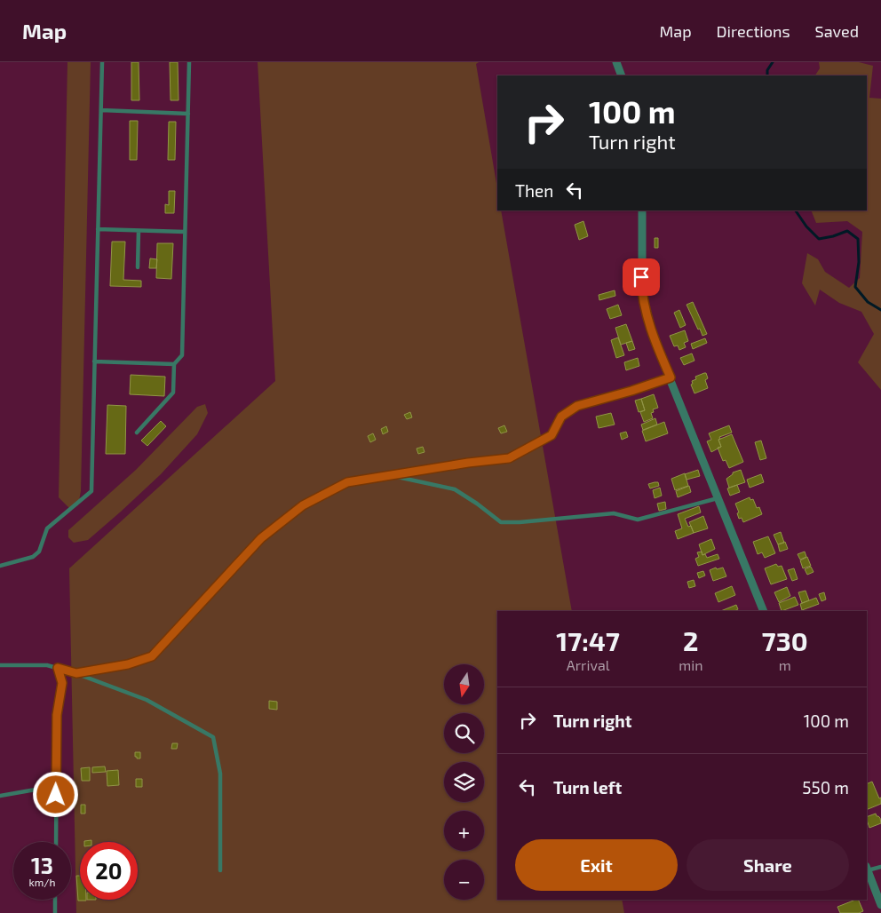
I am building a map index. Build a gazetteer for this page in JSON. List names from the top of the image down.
{
  "north": "bottom",
  "page": {
    "header": "Map",
    "nav": ["Map", "Directions", "Saved"],
    "turn": ["100 m", "Turn right"],
    "then": "Then",
    "eta": [
      "17:47",
      "Arrival",
      "2",
      "min",
      "730",
      "m"
    ],
    "map_buttons": ["+", "−"],
    "list": [
      {
        "name": "Turn right",
        "value": "100 m"
      },
      {
        "name": "Turn left",
        "value": "550 m"
      }
    ],
    "buttons": ["Exit", "Share"],
    "speed": "13 km/h",
    "limit": "20"
  }
}
